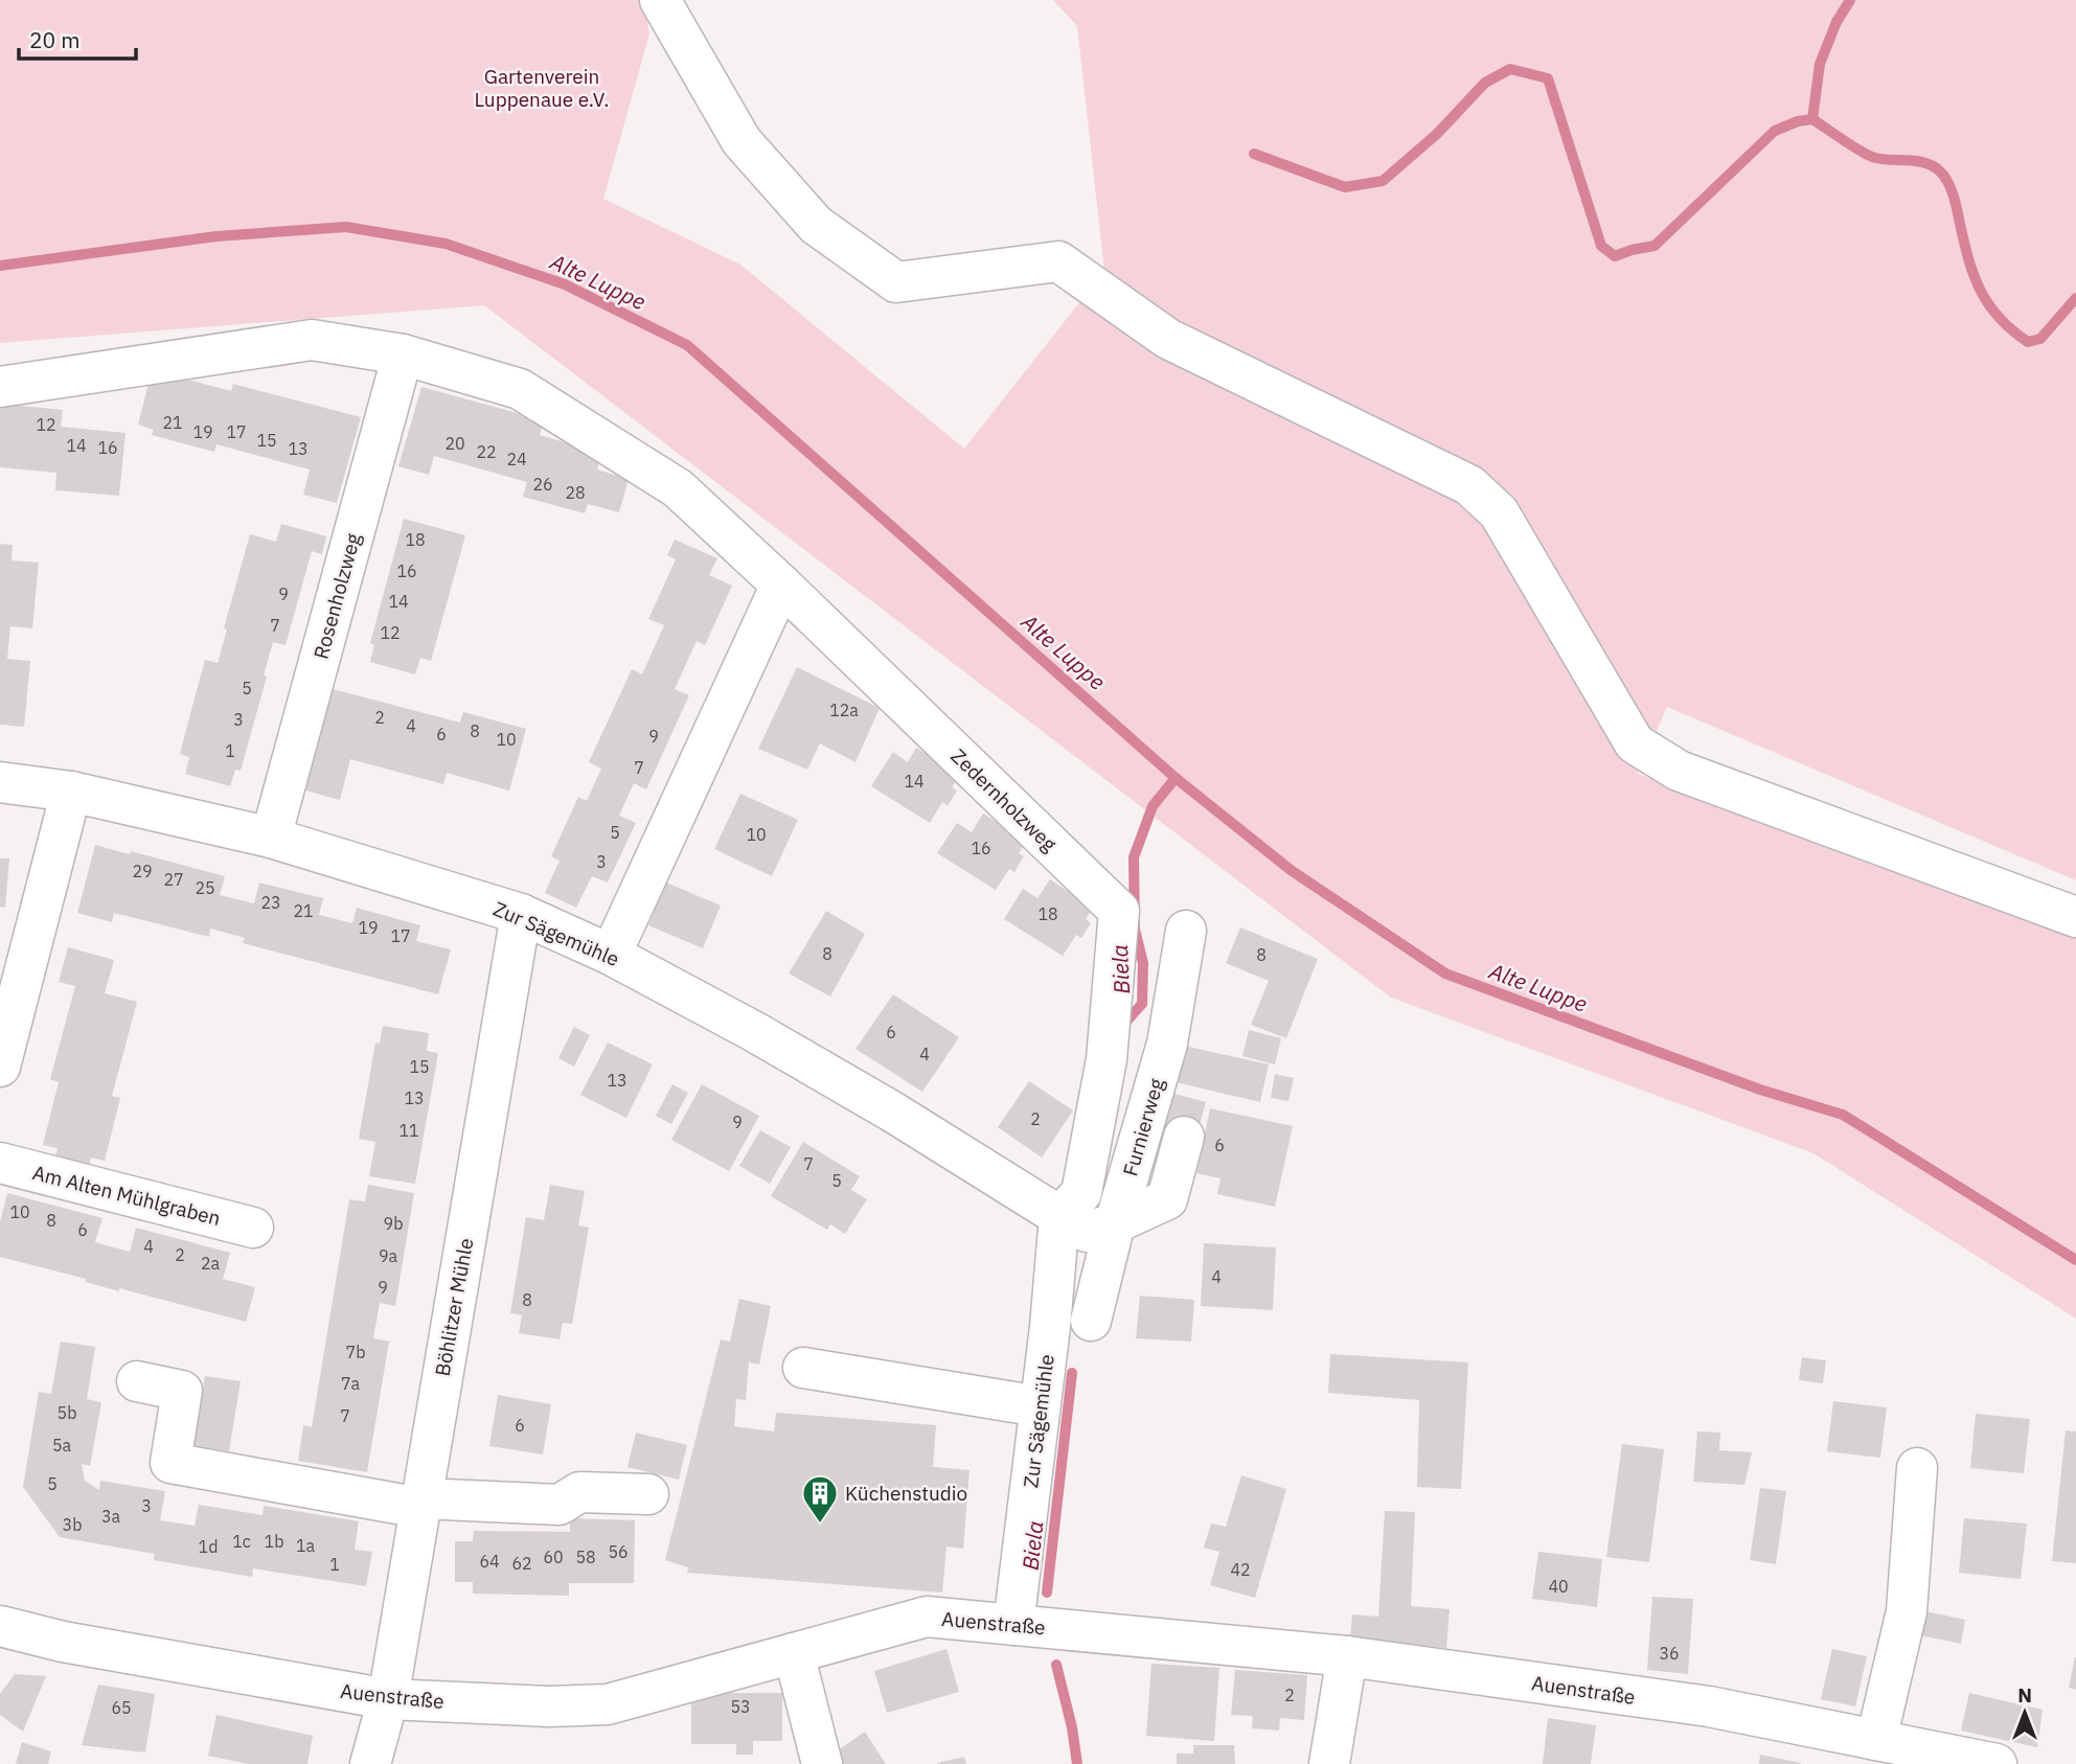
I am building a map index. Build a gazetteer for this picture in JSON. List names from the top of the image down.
{
  "streets": {
    "street": [
      "Rosenholzweg",
      "Zedernholzweg",
      "Zur Sägemühle",
      "Furnierweg",
      "Am Alten Mühlgraben",
      "Böhlitzer Mühle",
      "Auenstraße"
    ]
  },
  "crossings": [
    ["Rosenholzweg", "Zedernholzweg"],
    ["Rosenholzweg", "Zur Sägemühle"],
    ["Zedernholzweg", "Zur Sägemühle"],
    ["Zur Sägemühle", "Böhlitzer Mühle"],
    ["Zur Sägemühle", "Auenstraße"],
    ["Böhlitzer Mühle", "Auenstraße"]
  ],
  "water": ["Alte Luppe", "Biela"],
  "parks": ["Gartenverein Luppenaue e.V."],
  "places": {
    "building": ["Küchenstudio"]
  },
  "house_numbers": [
    "21",
    "12",
    "19",
    "17",
    "15",
    "20",
    "14",
    "16",
    "13",
    "22",
    "24",
    "26",
    "28",
    "18",
    "16",
    "9",
    "14",
    "7",
    "12",
    "5",
    "12a",
    "2",
    "3",
    "4",
    "8",
    "6",
    "9",
    "10",
    "1",
    "7",
    "14",
    "5",
    "10",
    "16",
    "3",
    "29",
    "27",
    "25",
    "23",
    "21",
    "18",
    "19",
    "17",
    "8",
    "8",
    "6",
    "4",
    "15",
    "13",
    "13",
    "2",
    "9",
    "11",
    "6",
    "7",
    "5",
    "10",
    "8",
    "9b",
    "6",
    "4",
    "2",
    "9a",
    "2a",
    "4",
    "9",
    "8",
    "7b",
    "7a",
    "5b",
    "7",
    "6",
    "5a",
    "5",
    "3",
    "3a",
    "3b",
    "1c",
    "1b",
    "1a",
    "1d",
    "56",
    "60",
    "58",
    "64",
    "62",
    "1",
    "42",
    "40",
    "36",
    "2",
    "53",
    "65"
  ],
  "scale_bar": "20 m",
  "north": "top"
}
